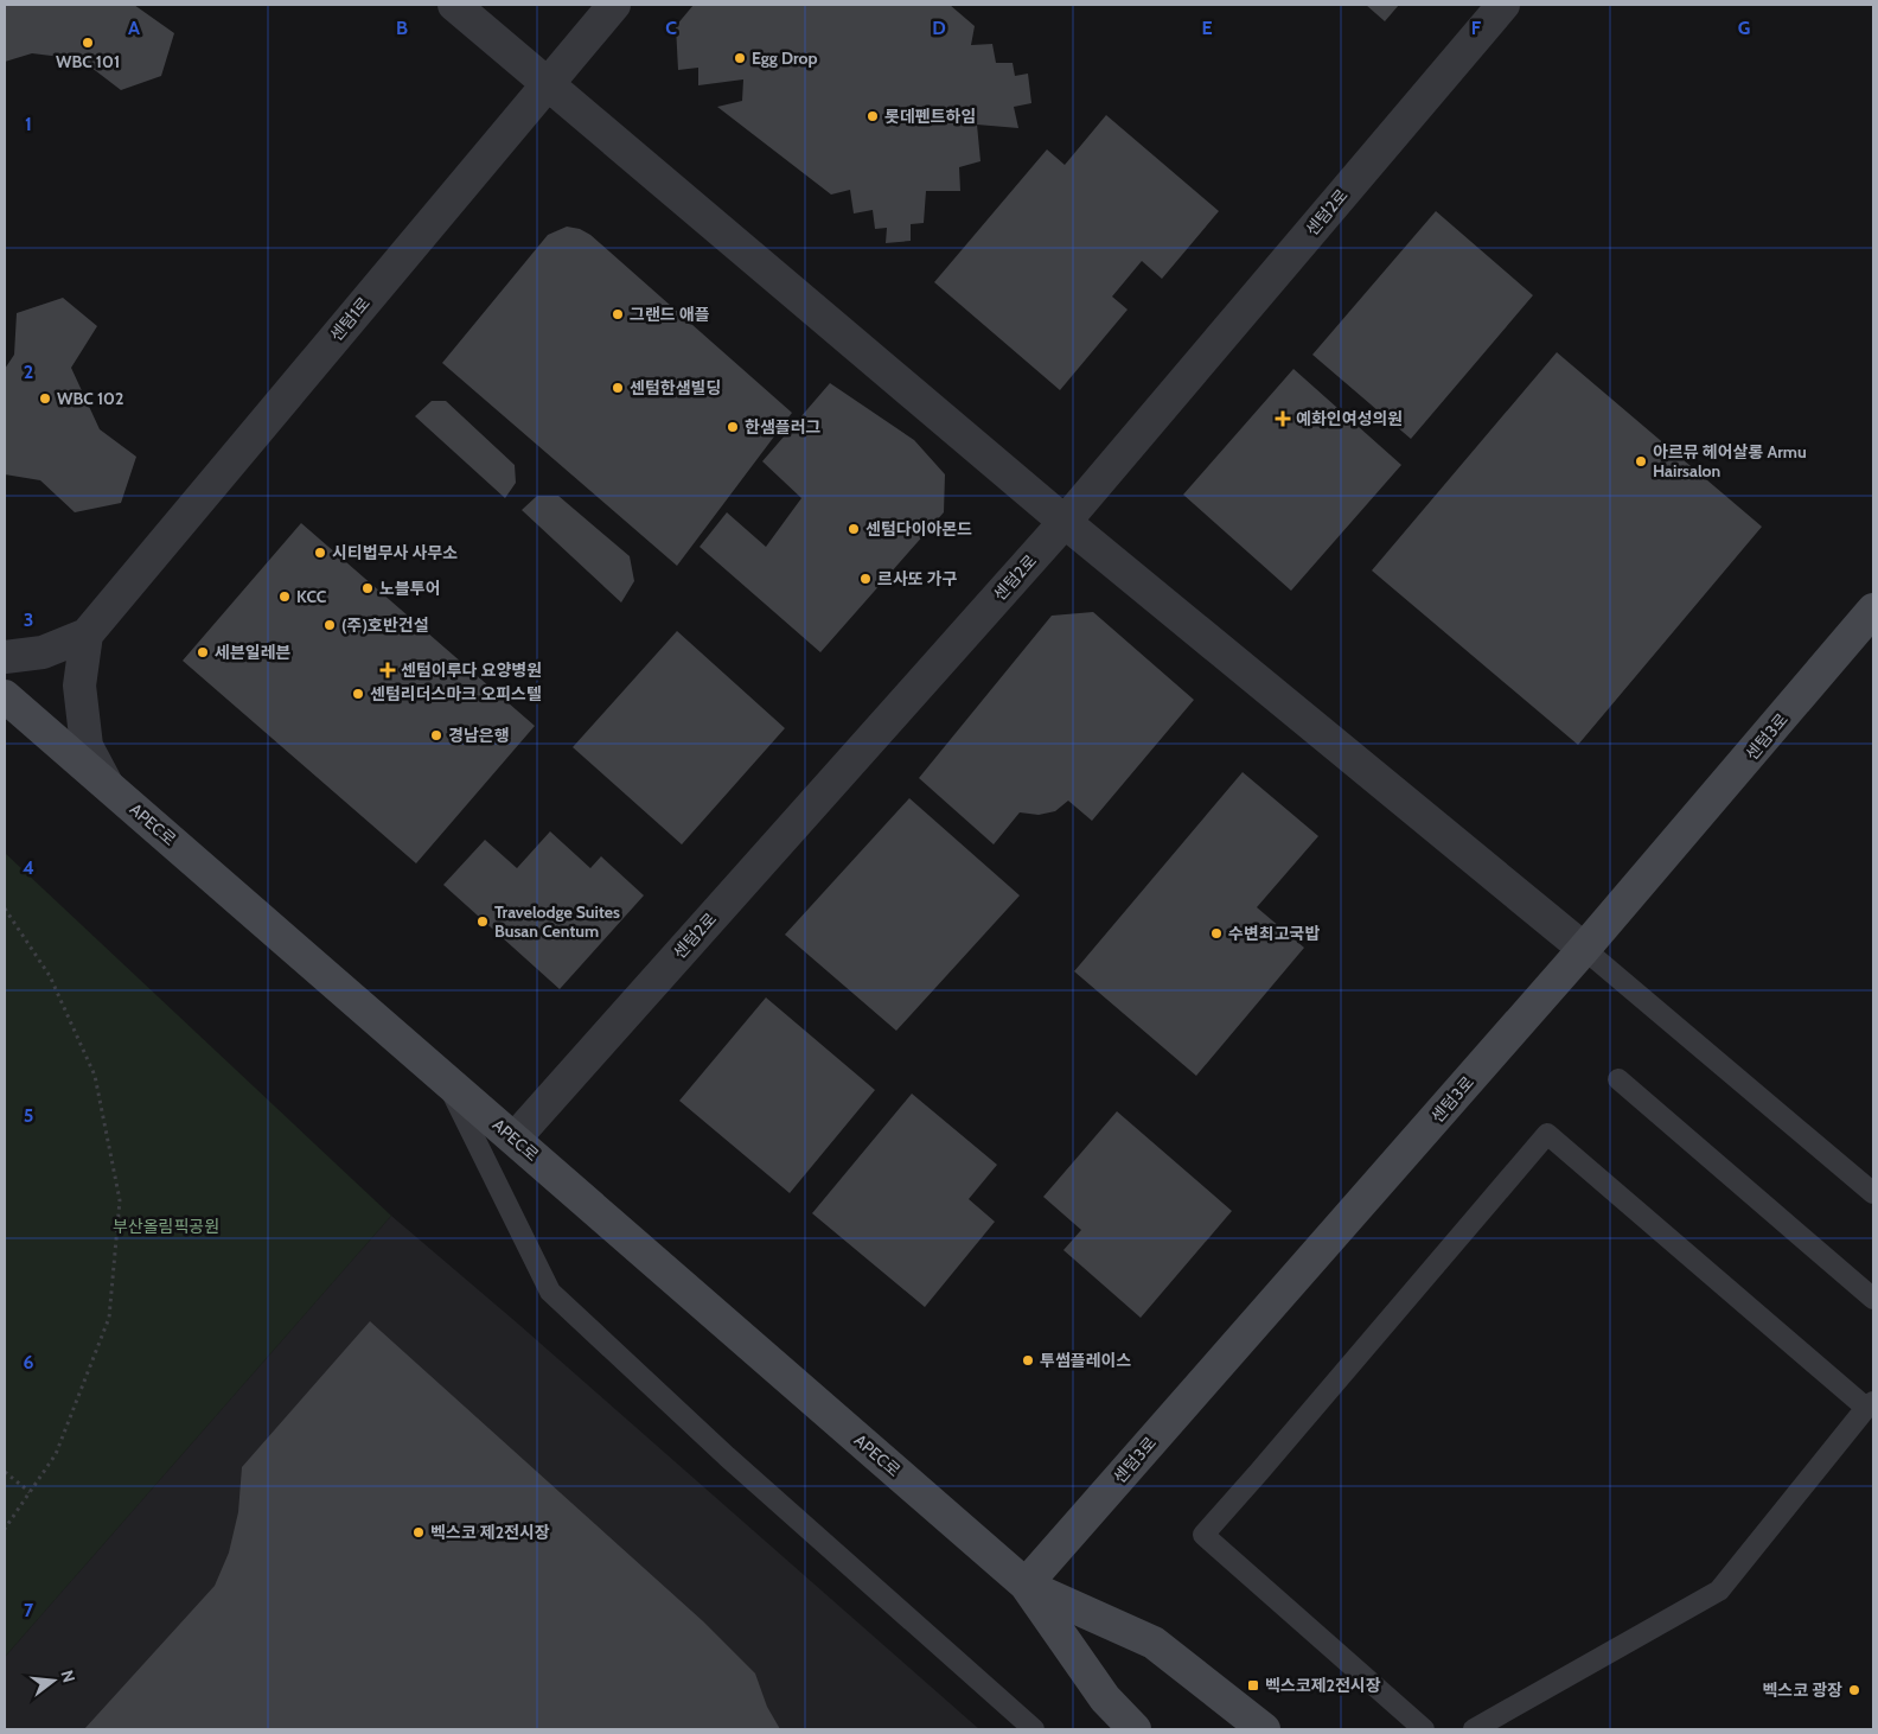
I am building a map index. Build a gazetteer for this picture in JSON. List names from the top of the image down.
{
  "streets": {
    "main road": ["센텀3로", "APEC로"],
    "street": ["센텀2로", "센텀1로"]
  },
  "crossings": [
    ["센텀2로", "APEC로"],
    ["센텀3로", "APEC로"]
  ],
  "parks": ["부산올림픽공원"],
  "places": {
    "other": [
      "WBC 101",
      "Egg Drop",
      "롯데펜트하임",
      "그랜드 애플",
      "센텀한샘빌딩",
      "WBC 102",
      "한샘플러그",
      "아르뮤 헤어살롱 Armu Hairsalon",
      "센텀다이아몬드",
      "시티법무사 사무소",
      "르사또 가구",
      "노블투어",
      "KCC",
      "(주)호반건설",
      "세븐일레븐",
      "센텀리더스마크 오피스텔",
      "경남은행",
      "Travelodge Suites Busan Centum",
      "수변최고국밥",
      "투썸플레이스",
      "벡스코 제2전시장",
      "벡스코 광장"
    ],
    "health": ["예화인여성의원", "센텀이루다 요양병원"],
    "transit": ["벡스코제2전시장"]
  },
  "north": "right",
  "grid": {
    "columns": [
      "A",
      "B",
      "C",
      "D",
      "E",
      "F",
      "G"
    ],
    "rows": [
      "1",
      "2",
      "3",
      "4",
      "5",
      "6",
      "7"
    ]
  }
}
